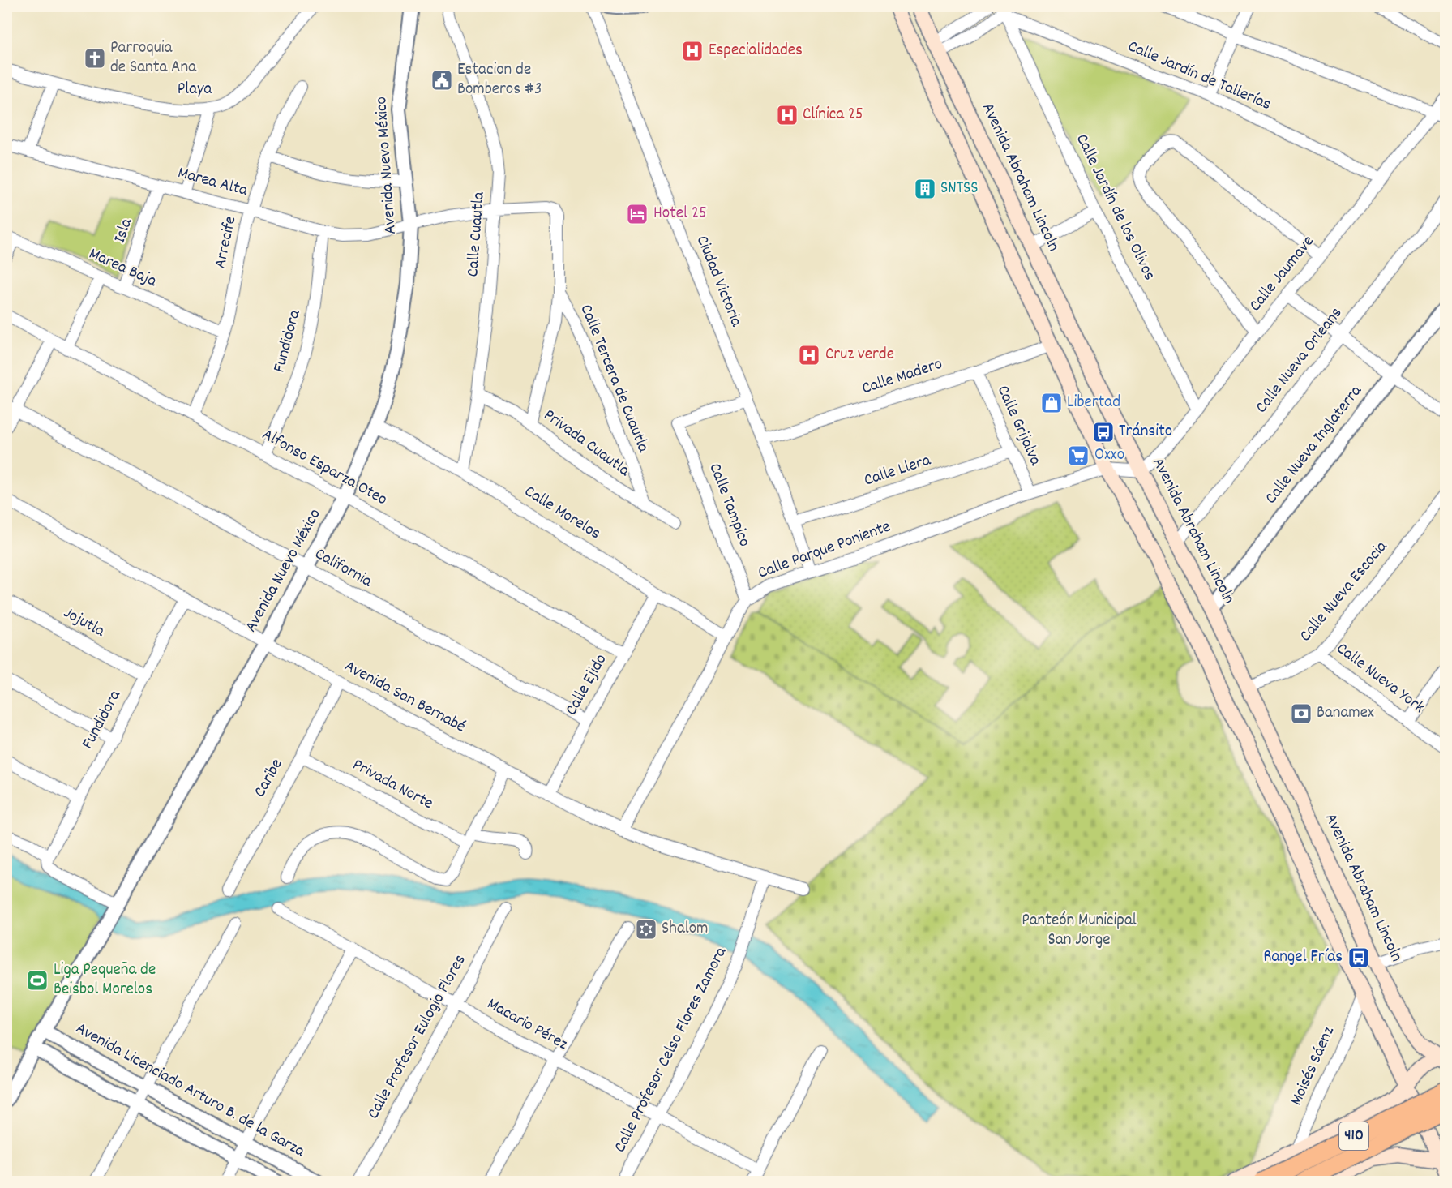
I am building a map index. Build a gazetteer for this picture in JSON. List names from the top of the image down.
{
  "streets": {
    "main road": ["Avenida Abraham Lincoln", "410"],
    "street": [
      "Calle Jardín de Tallerías",
      "Playa",
      "Avenida Nuevo México",
      "Marea Alta",
      "Calle Jardín de los Olivos",
      "Isla",
      "Calle Cuautla",
      "Arrecife",
      "Marea Baja",
      "Calle Jaumave",
      "Ciudad Victoria",
      "Fundidora",
      "Calle Nueva Orleans",
      "Calle Madero",
      "Calle Tercera de Cuautla",
      "Calle Grijalva",
      "Privada Cuautla",
      "Calle Nueva Inglaterra",
      "Alfonso Esparza Oteo",
      "Calle Llera",
      "Calle Tampico",
      "Calle Morelos",
      "Calle Parque Poniente",
      "California",
      "Calle Nueva Escocia",
      "Jojutla",
      "Calle Nueva York",
      "Calle Ejido",
      "Avenida San Bernabé",
      "Caribe",
      "Privada Norte",
      "Macario Pérez",
      "Calle Profesor Eulogio Flores",
      "Calle Profesor Celso Flores Zamora",
      "Moisés Sáenz",
      "Avenida Licenciado Arturo B. de la Garza"
    ]
  },
  "crossings": [
    ["Calle Jardín de Tallerías", "Calle Jardín de los Olivos"],
    ["Calle Jardín de Tallerías", "Calle Jaumave"],
    ["Avenida Nuevo México", "Marea Alta"],
    ["Avenida Nuevo México", "Alfonso Esparza Oteo"],
    ["Avenida Nuevo México", "Calle Morelos"],
    ["Avenida Nuevo México", "California"],
    ["Avenida Nuevo México", "Avenida San Bernabé"],
    ["Avenida Nuevo México", "Avenida Licenciado Arturo B. de la Garza"],
    ["Avenida Abraham Lincoln", "Calle Jaumave"],
    ["Avenida Abraham Lincoln", "Calle Nueva Orleans"],
    ["Avenida Abraham Lincoln", "Calle Nueva Inglaterra"],
    ["Avenida Abraham Lincoln", "Calle Nueva Escocia"],
    ["Marea Alta", "Isla"],
    ["Marea Alta", "Calle Cuautla"],
    ["Marea Alta", "Arrecife"],
    ["Marea Alta", "Fundidora"],
    ["Marea Alta", "Calle Tercera de Cuautla"],
    ["Calle Jardín de los Olivos", "Calle Jaumave"],
    ["Isla", "Marea Baja"],
    ["Calle Cuautla", "Privada Cuautla"],
    ["Calle Cuautla", "Calle Morelos"],
    ["Arrecife", "Marea Baja"],
    ["Arrecife", "Alfonso Esparza Oteo"],
    ["Ciudad Victoria", "Calle Madero"],
    ["Ciudad Victoria", "Calle Llera"],
    ["Ciudad Victoria", "Calle Tampico"],
    ["Ciudad Victoria", "Calle Parque Poniente"],
    ["Fundidora", "Alfonso Esparza Oteo"],
    ["Fundidora", "Jojutla"],
    ["Fundidora", "Avenida San Bernabé"],
    ["Calle Madero", "Calle Grijalva"],
    ["Calle Tercera de Cuautla", "Privada Cuautla"],
    ["Calle Grijalva", "Calle Llera"],
    ["Calle Grijalva", "Calle Parque Poniente"],
    ["Alfonso Esparza Oteo", "Calle Ejido"],
    ["Calle Tampico", "Calle Parque Poniente"],
    ["Calle Morelos", "Calle Parque Poniente"],
    ["Calle Morelos", "Calle Ejido"],
    ["Calle Parque Poniente", "Avenida San Bernabé"],
    ["California", "Calle Ejido"],
    ["Calle Nueva Escocia", "Calle Nueva York"],
    ["Calle Ejido", "Avenida San Bernabé"],
    ["Avenida San Bernabé", "Caribe"],
    ["Avenida San Bernabé", "Calle Profesor Celso Flores Zamora"],
    ["Caribe", "Privada Norte"],
    ["Macario Pérez", "Calle Profesor Eulogio Flores"],
    ["Macario Pérez", "Calle Profesor Celso Flores Zamora"]
  ],
  "parks": ["Panteón Municipal San Jorge"],
  "places": {
    "hospital": ["Especialidades", "Clínica 25", "Cruz verde"],
    "church": ["Parroquia de Santa Ana"],
    "public building": ["Estacion de Bomberos #3"],
    "building": ["SNTSS"],
    "hotel": ["Hotel 25"],
    "shop": ["Libertad"],
    "bus stop": ["Tránsito", "Rangel Frías"],
    "supermarket": ["Oxxo"],
    "bank": ["Banamex"],
    "synagogue": ["Shalom"],
    "sports": ["Liga Pequeña de Beisbol Morelos"]
  }
}
